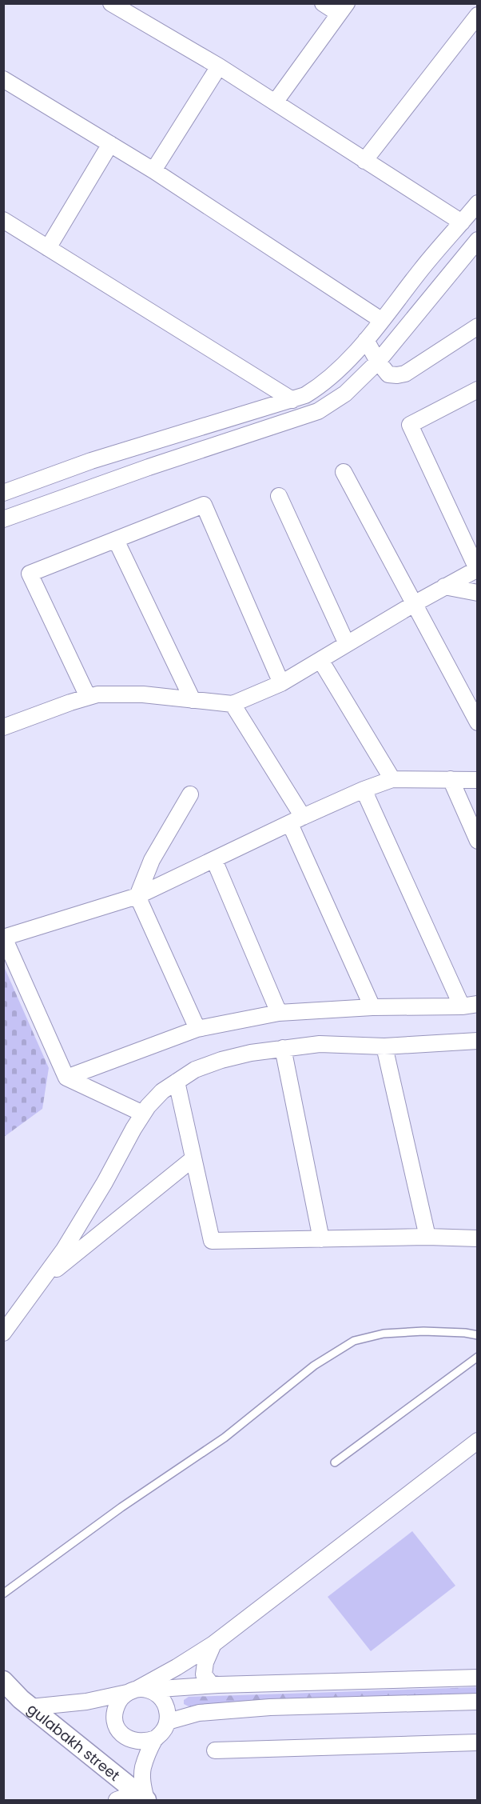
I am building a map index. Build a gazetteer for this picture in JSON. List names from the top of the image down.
{
  "streets": {
    "street": ["gulabakh street"]
  }
}
